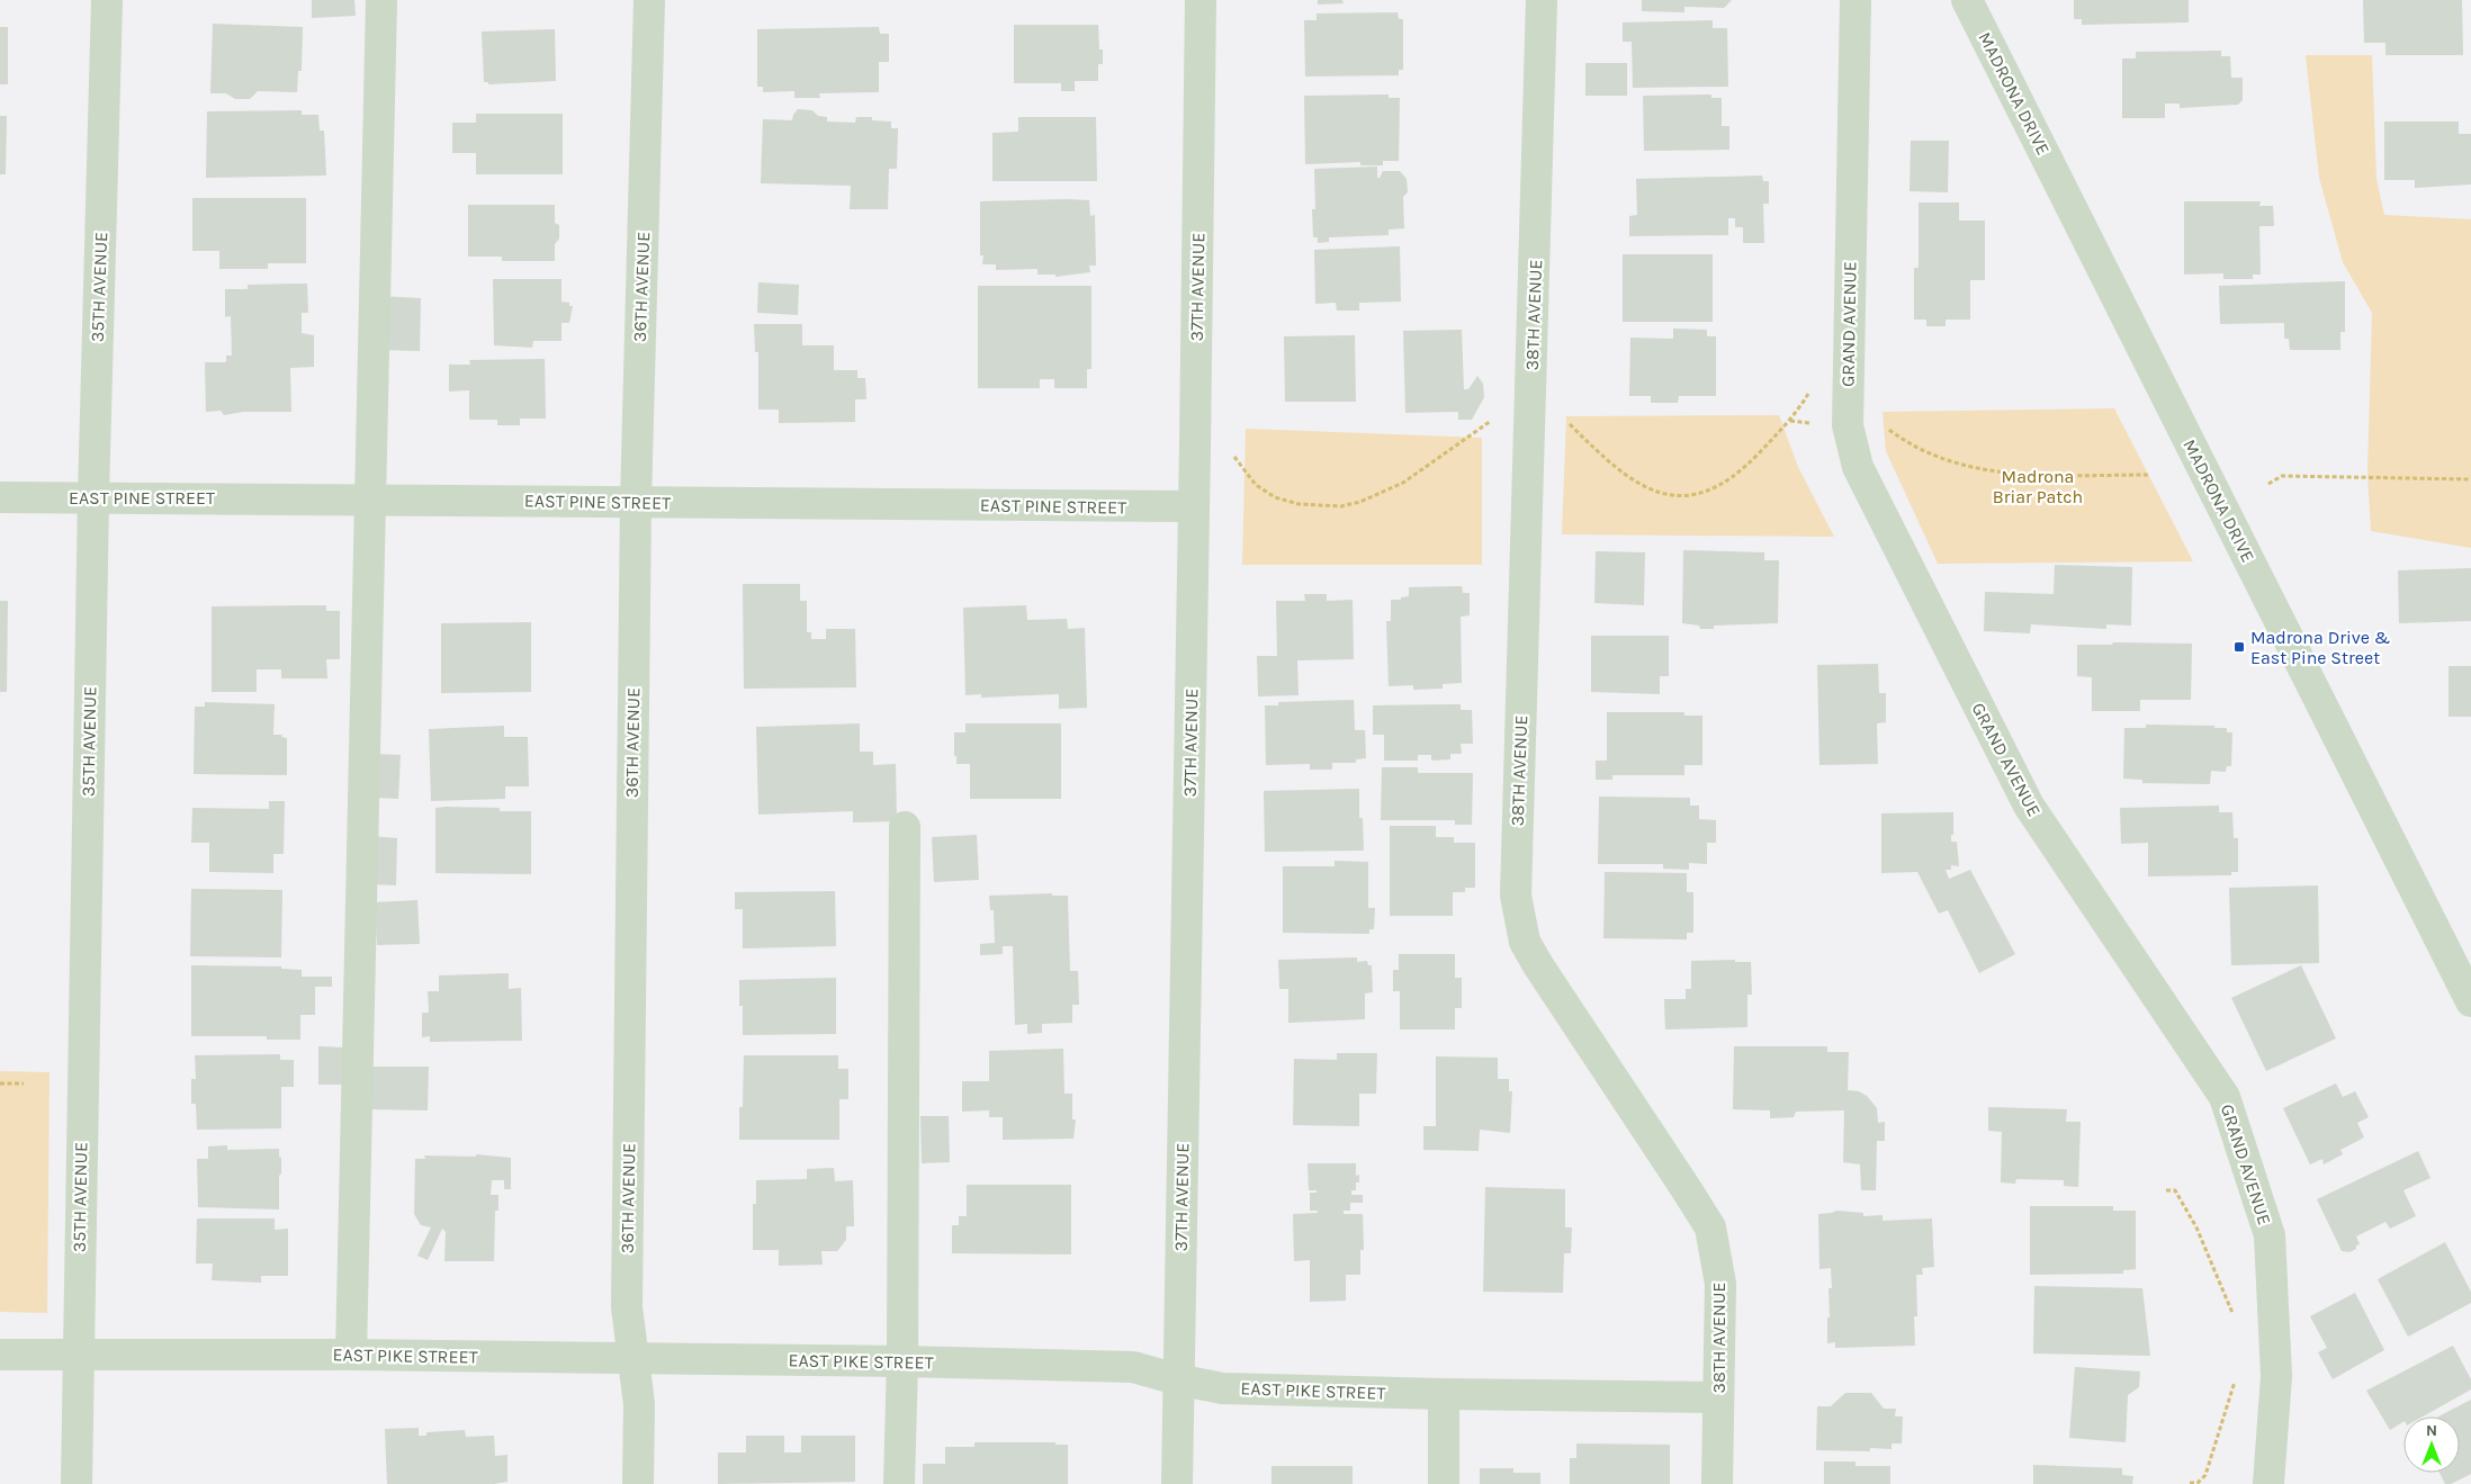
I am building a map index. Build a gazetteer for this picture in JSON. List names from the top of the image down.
{
  "streets": {
    "street": [
      "MADRONA DRIVE",
      "35TH AVENUE",
      "36TH AVENUE",
      "37TH AVENUE",
      "38TH AVENUE",
      "GRAND AVENUE",
      "EAST PINE STREET",
      "EAST PIKE STREET"
    ]
  },
  "crossings": [
    ["35TH AVENUE", "EAST PINE STREET"],
    ["35TH AVENUE", "EAST PIKE STREET"],
    ["36TH AVENUE", "EAST PINE STREET"],
    ["36TH AVENUE", "EAST PIKE STREET"],
    ["37TH AVENUE", "EAST PINE STREET"],
    ["37TH AVENUE", "EAST PIKE STREET"],
    ["38TH AVENUE", "EAST PIKE STREET"]
  ],
  "parks": ["Madrona Briar Patch"],
  "places": {
    "transit": ["Madrona Drive & East Pine Street"]
  },
  "north": "top"
}
